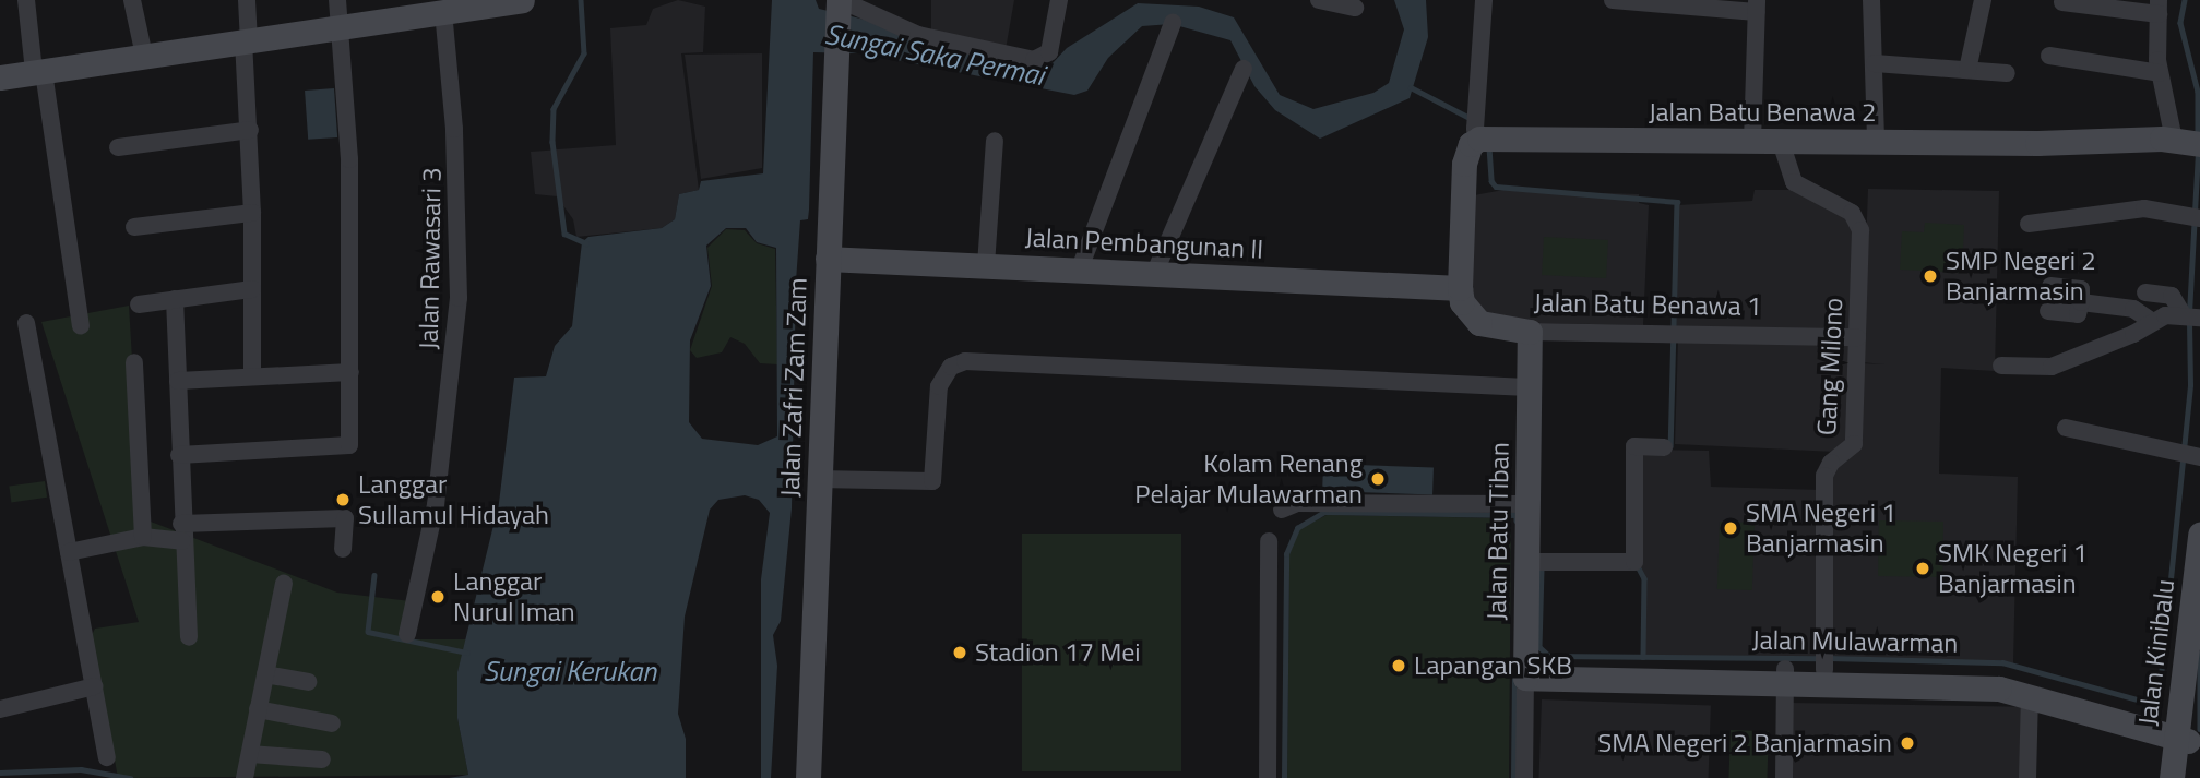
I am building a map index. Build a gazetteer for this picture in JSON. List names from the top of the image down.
{
  "streets": {
    "street": [
      "Jalan Batu Benawa 2",
      "Jalan Pembangunan II",
      "Jalan Rawasari 3",
      "Jalan Batu Benawa 1",
      "Gang Milono",
      "Jalan Zafri Zam Zam",
      "Jalan Batu Tiban",
      "Jalan Mulawarman",
      "Jalan Kinibalu"
    ]
  },
  "crossings": [
    ["Jalan Batu Benawa 2", "Gang Milono"],
    ["Jalan Pembangunan II", "Jalan Batu Benawa 1"],
    ["Jalan Pembangunan II", "Jalan Zafri Zam Zam"],
    ["Jalan Batu Benawa 1", "Gang Milono"],
    ["Jalan Batu Benawa 1", "Jalan Batu Tiban"],
    ["Gang Milono", "Jalan Mulawarman"],
    ["Jalan Batu Tiban", "Jalan Mulawarman"],
    ["Jalan Mulawarman", "Jalan Kinibalu"]
  ],
  "water": ["Sungai Saka Permai", "Sungai Kerukan"],
  "places": [
    "SMP Negeri 2 Banjarmasin",
    "Kolam Renang Pelajar Mulawarman",
    "Langgar Sullamul Hidayah",
    "SMA Negeri 1 Banjarmasin",
    "SMK Negeri 1 Banjarmasin",
    "Langgar Nurul Iman",
    "Stadion 17 Mei",
    "Lapangan SKB",
    "SMA Negeri 2 Banjarmasin"
  ]
}
